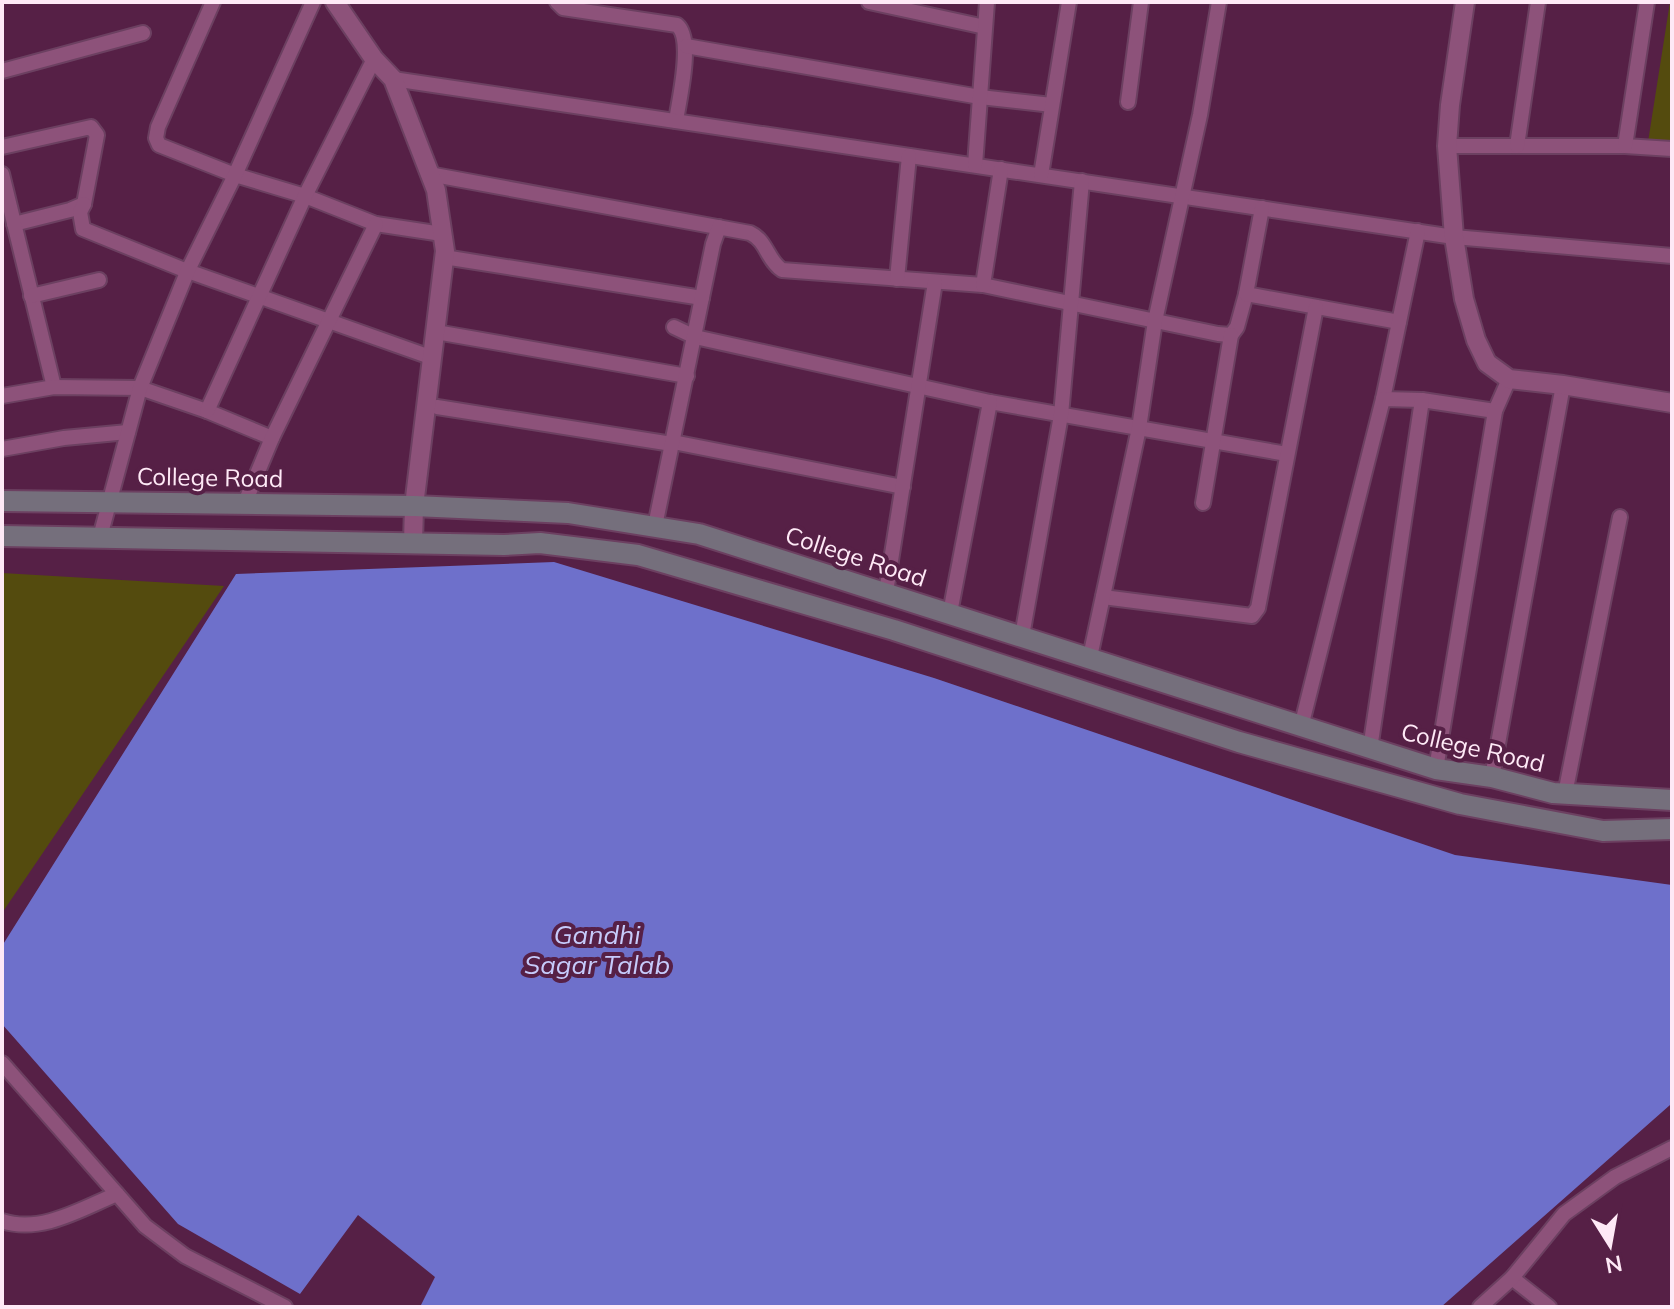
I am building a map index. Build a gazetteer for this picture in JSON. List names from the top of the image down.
{
  "streets": {
    "main road": ["College Road"]
  },
  "water": ["Gandhi Sagar Talab"],
  "north": "bottom"
}
